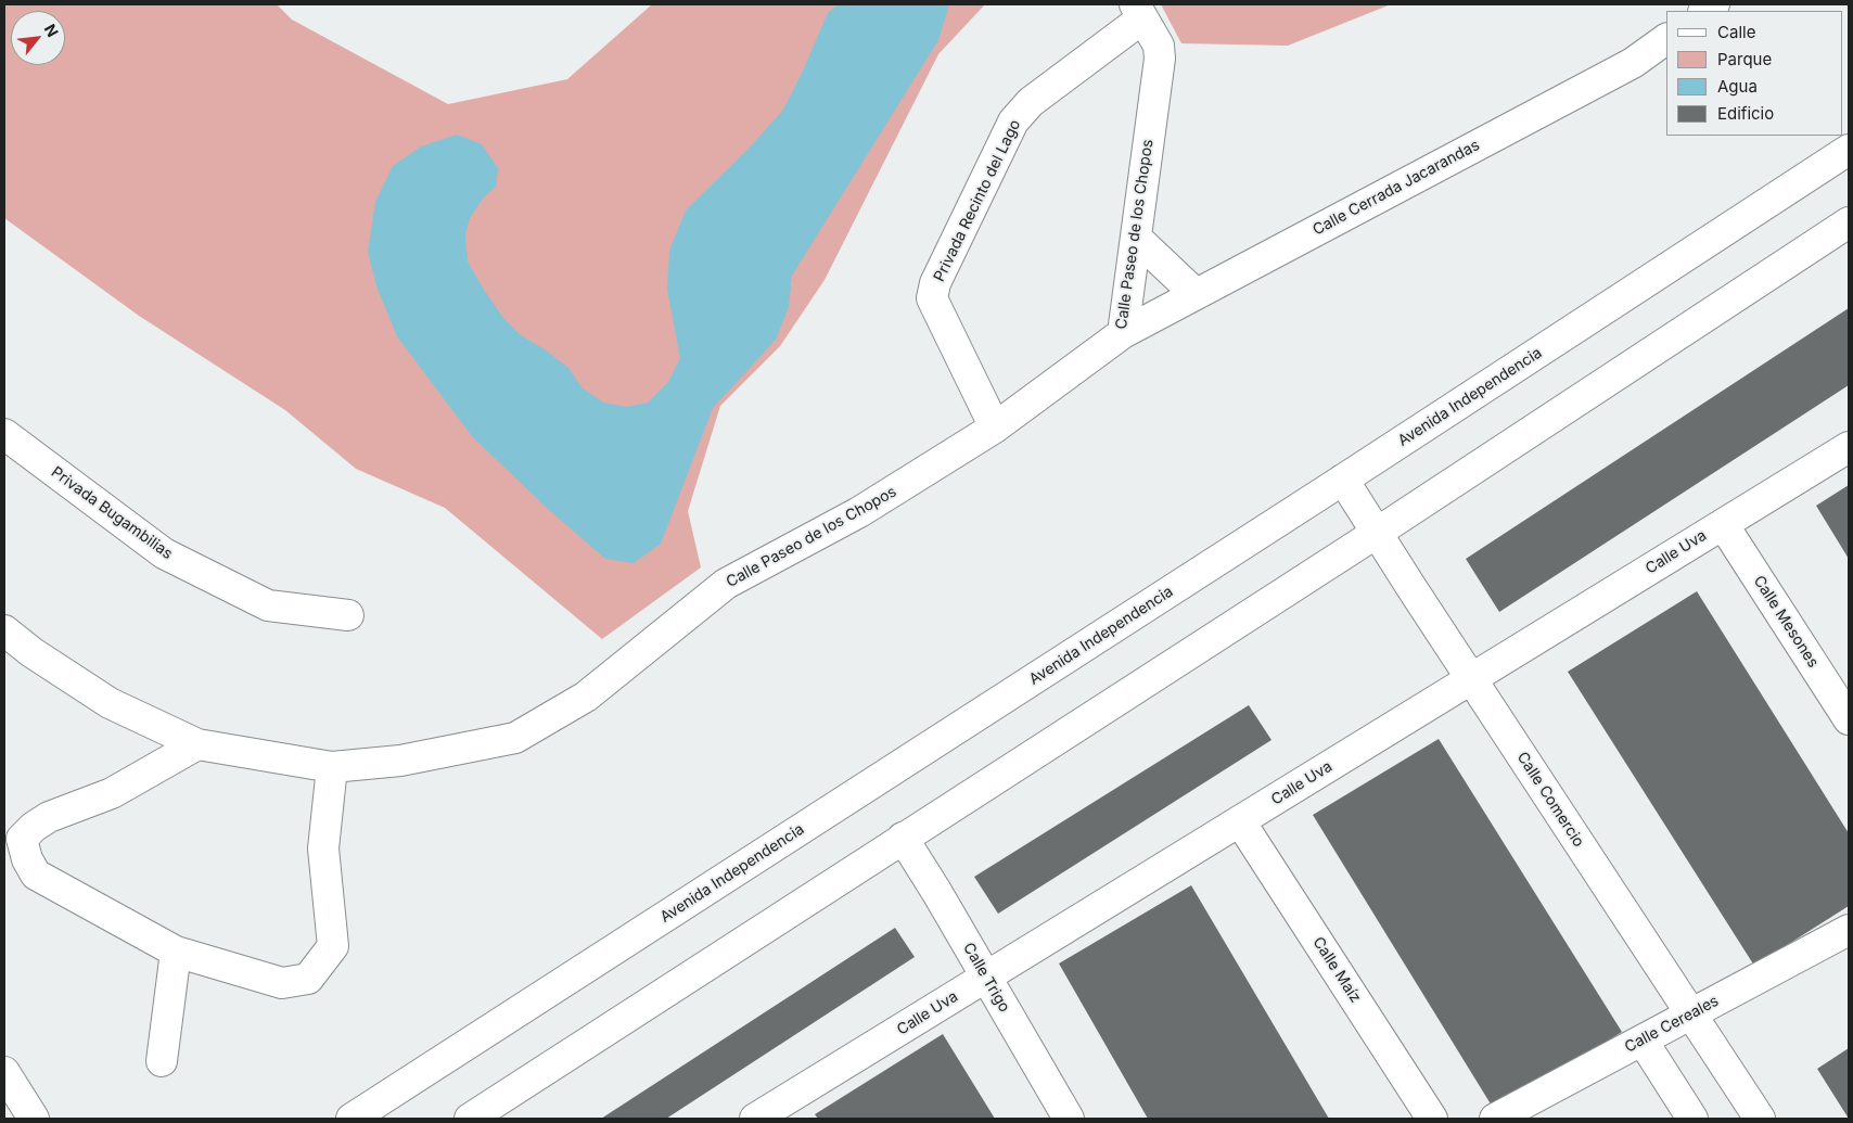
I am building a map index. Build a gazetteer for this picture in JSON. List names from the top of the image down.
{
  "streets": {
    "street": [
      "Calle Cerrada Jacarandas",
      "Privada Recinto del Lago",
      "Calle Paseo de los Chopos",
      "Avenida Independencia",
      "Privada Bugambilias",
      "Calle Uva",
      "Calle Mesones",
      "Calle Comercio",
      "Calle Maíz",
      "Calle Trigo",
      "Calle Cereales"
    ]
  },
  "crossings": [
    ["Calle Cerrada Jacarandas", "Calle Paseo de los Chopos"],
    ["Privada Recinto del Lago", "Calle Paseo de los Chopos"],
    ["Avenida Independencia", "Calle Comercio"],
    ["Calle Uva", "Calle Mesones"],
    ["Calle Uva", "Calle Comercio"],
    ["Calle Uva", "Calle Maíz"],
    ["Calle Uva", "Calle Trigo"],
    ["Calle Comercio", "Calle Cereales"]
  ],
  "legend": [
    "Calle",
    "Parque",
    "Agua",
    "Edificio"
  ],
  "north": "top right"
}
